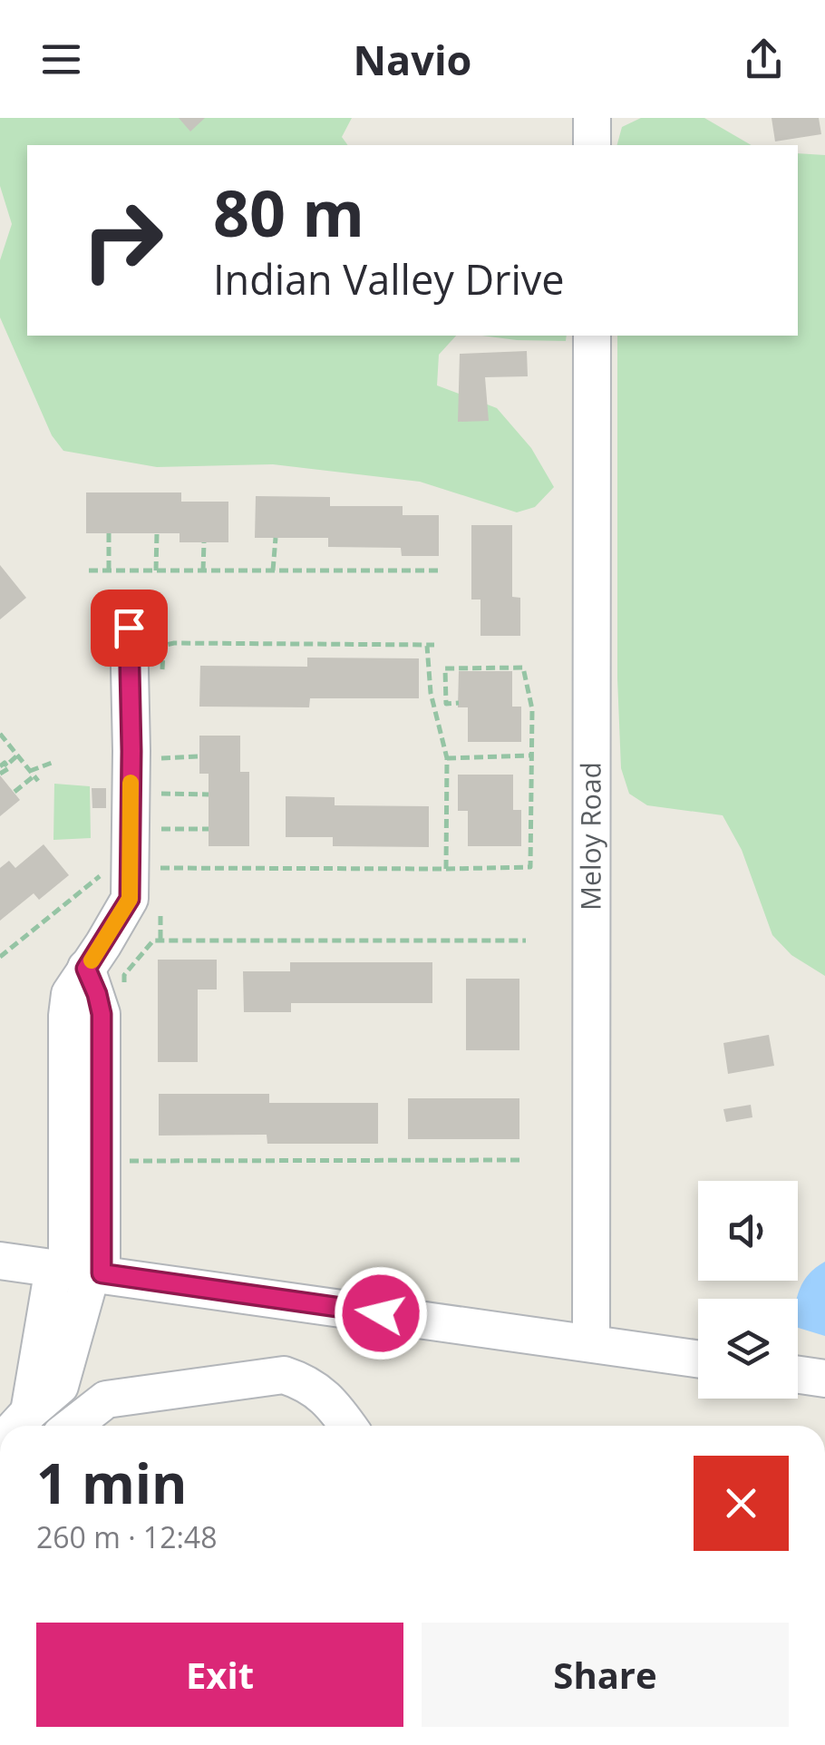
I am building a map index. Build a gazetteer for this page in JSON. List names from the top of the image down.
{
  "streets": {
    "street": ["Meloy Road"]
  },
  "page": {
    "header": "Navio",
    "turn": ["80 m", "Indian Valley Drive"],
    "heading": ["1 min", "260 m · 12:48"],
    "buttons": ["Exit", "Share"]
  }
}
